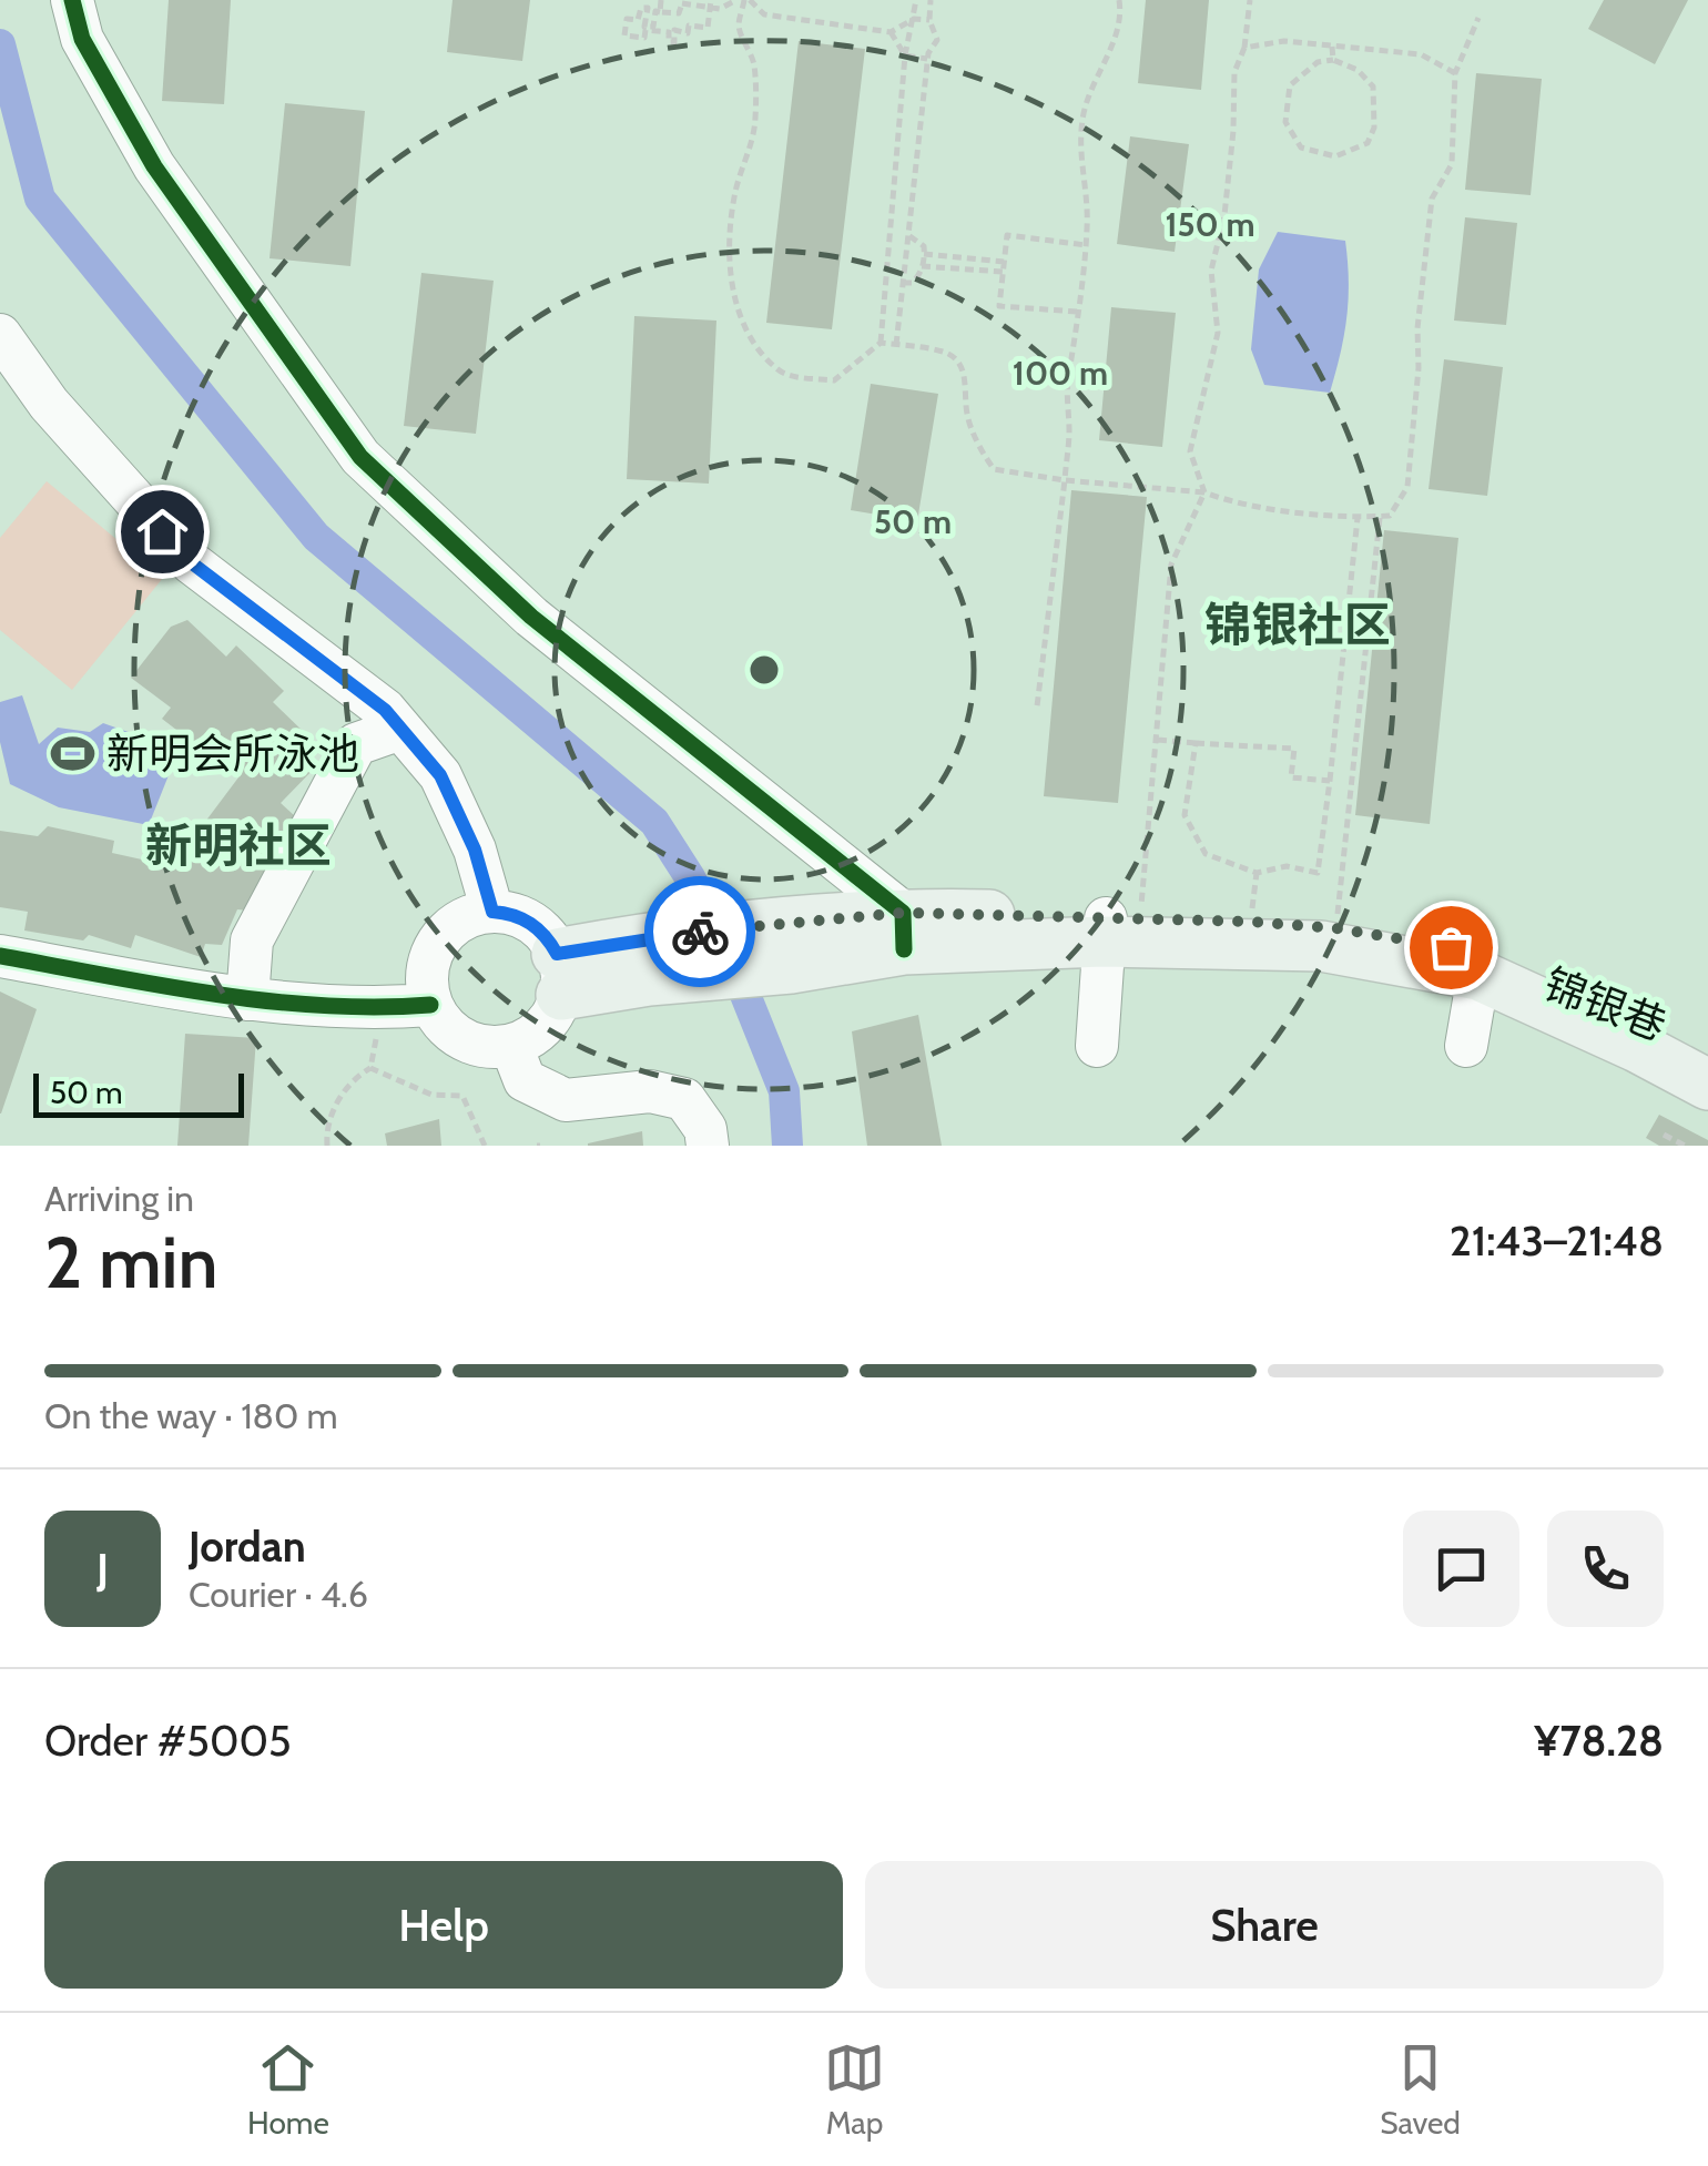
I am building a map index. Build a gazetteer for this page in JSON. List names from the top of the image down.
{
  "streets": {
    "main road": ["锦银巷"]
  },
  "districts": ["锦银社区", "新明社区"],
  "places": {
    "sports": ["新明会所泳池"]
  },
  "scale_bar": "50 m",
  "page": {
    "scale": "50 m",
    "heading": ["2 min", "Arriving in", "21:43–21:48"],
    "panel": [
      "Jordan",
      "Courier · 4.6",
      "Order #5005",
      "¥78.28"
    ],
    "bar": "On the way · 180 m",
    "round": "J",
    "buttons": ["Help", "Share"],
    "tabs": ["Home", "Map", "Saved"]
  },
  "rings": ["150 m", "100 m", "50 m"]
}
